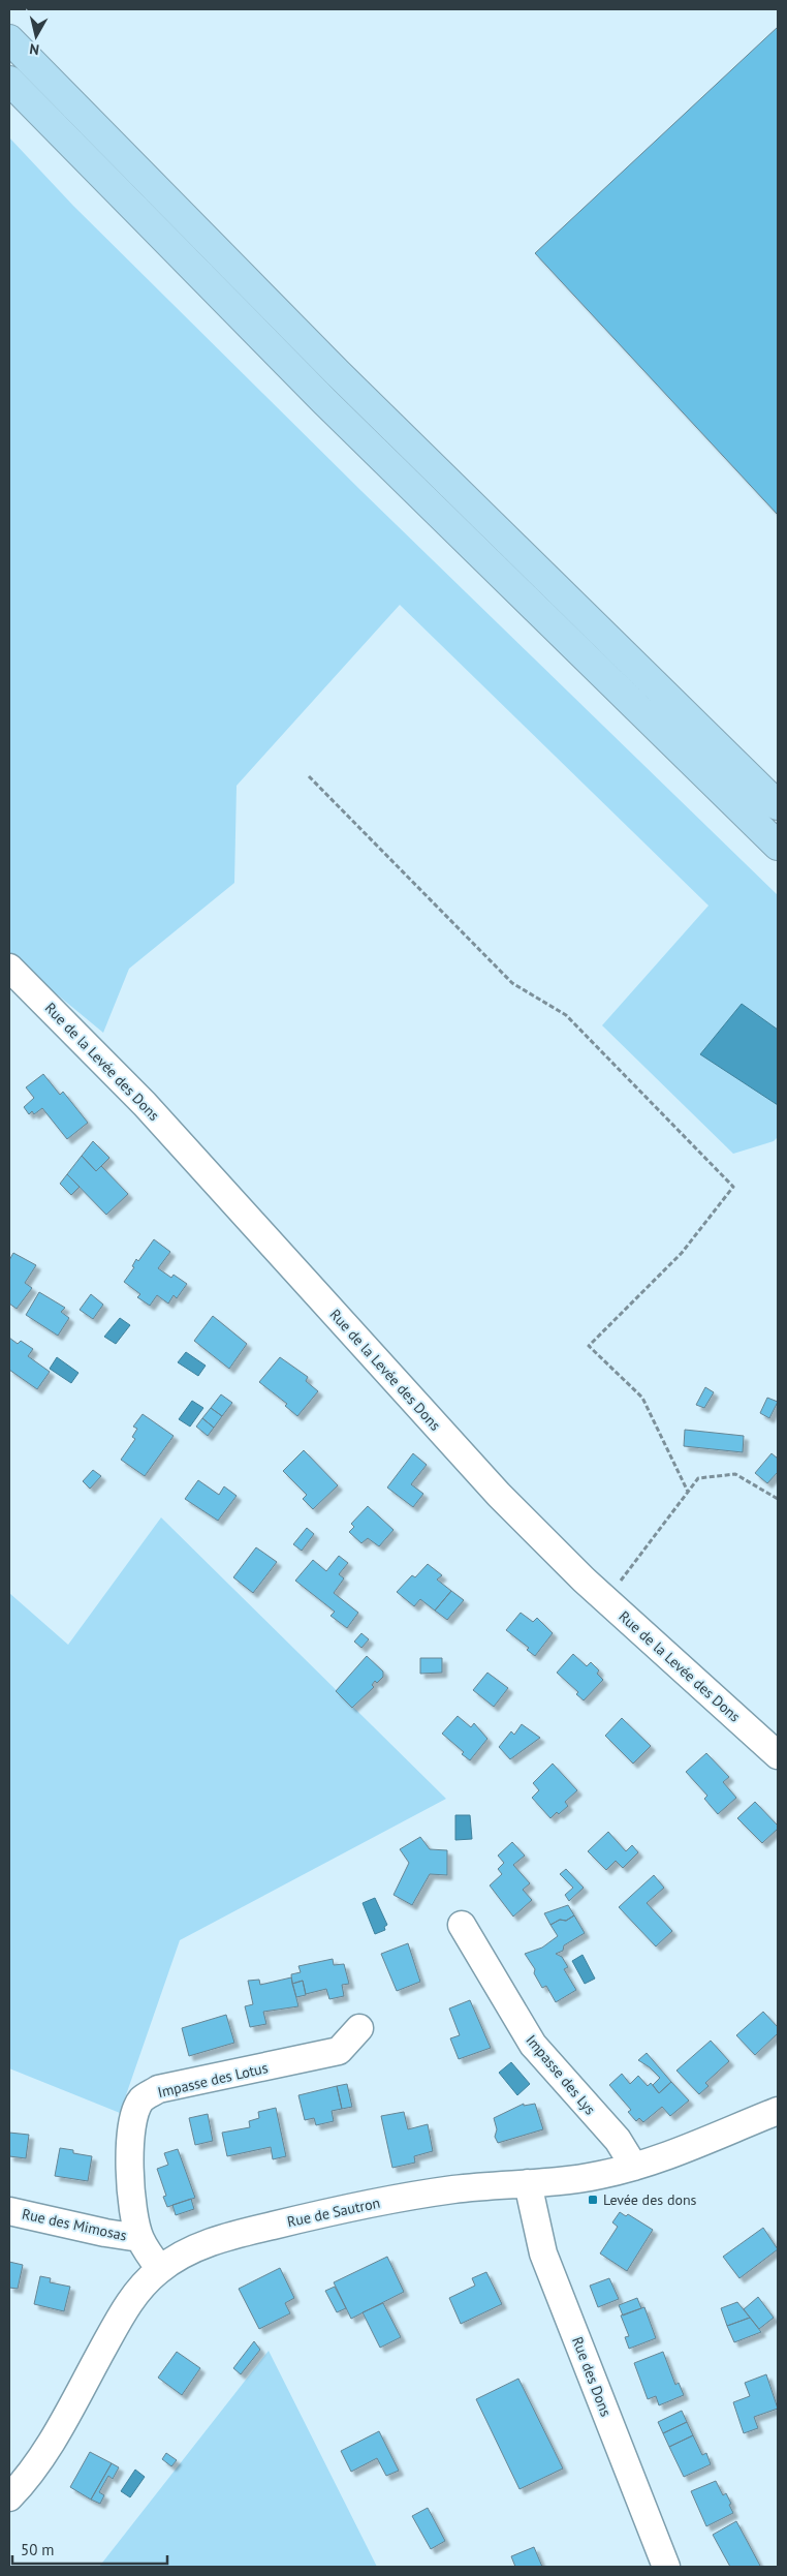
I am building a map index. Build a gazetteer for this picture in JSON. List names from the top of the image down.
{
  "streets": {
    "street": [
      "Rue de la Levée des Dons",
      "Impasse des Lys",
      "Impasse des Lotus",
      "Rue de Sautron",
      "Rue des Mimosas",
      "Rue des Dons"
    ]
  },
  "crossings": [
    ["Impasse des Lys", "Rue de Sautron"],
    ["Impasse des Lotus", "Rue de Sautron"],
    ["Impasse des Lotus", "Rue des Mimosas"],
    ["Rue de Sautron", "Rue des Dons"]
  ],
  "places": {
    "transit": ["Levée des dons"]
  },
  "scale_bar": "50 m",
  "north": "bottom"
}
